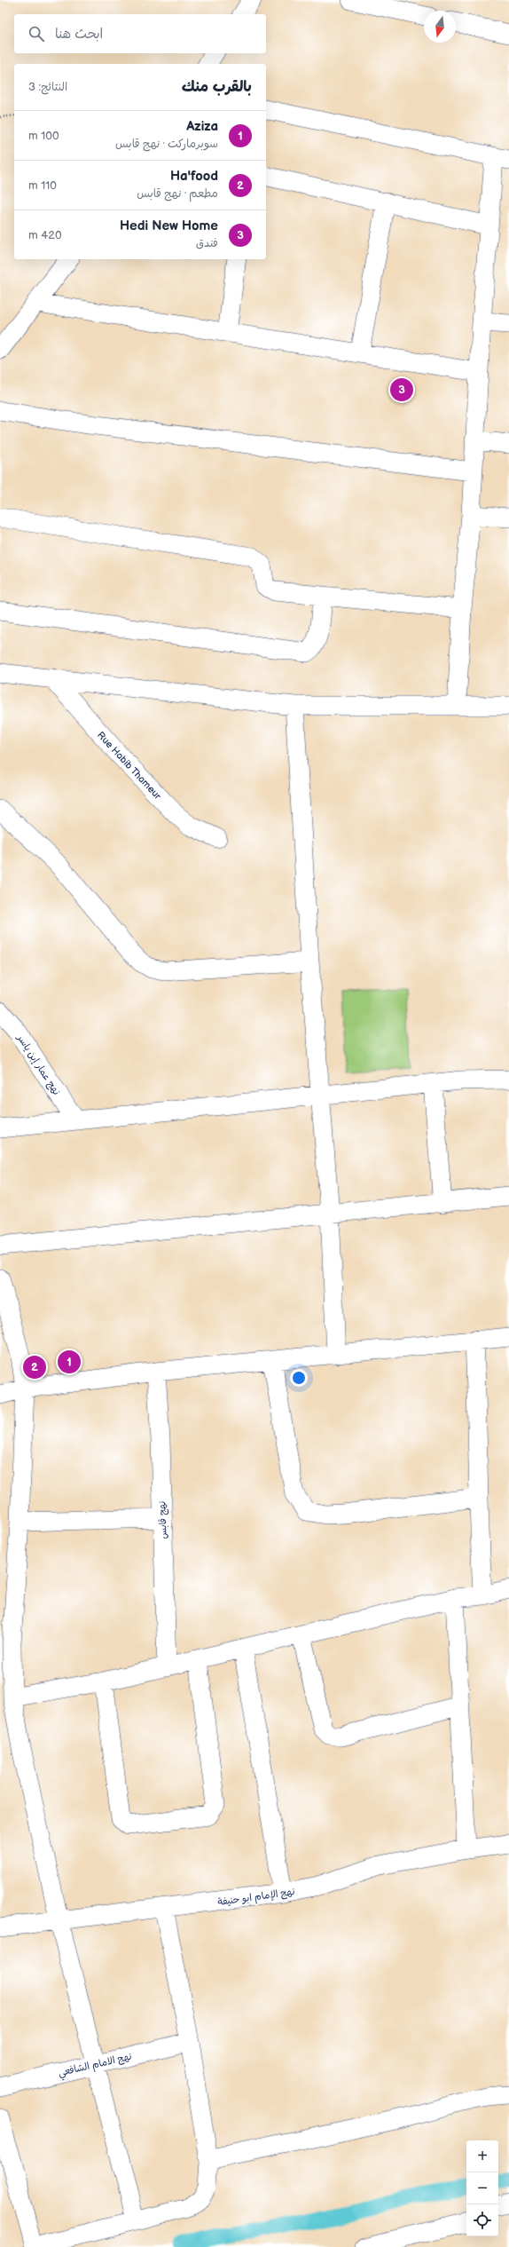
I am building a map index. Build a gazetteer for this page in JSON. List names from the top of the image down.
{
  "streets": {
    "street": [
      "Rue Habib Thameur",
      "نهج عمار إبن ياسر",
      "نهج قابس",
      "نهج الإمام ابو حنيفة",
      "نهج الامام الشافعي"
    ]
  },
  "north": "bottom",
  "page": {
    "search": "ابحث هنا",
    "heading": ["بالقرب منك", "النتائج: 3"],
    "list": [
      {
        "mark": "1",
        "name": "Aziza",
        "note": "سوبرماركت · نهج قابس",
        "value": "100 m"
      },
      {
        "mark": "2",
        "name": "Ha'food",
        "note": "مطعم · نهج قابس",
        "value": "110 m"
      },
      {
        "mark": "3",
        "name": "Hedi New Home",
        "note": "فندق",
        "value": "420 m"
      }
    ],
    "pins": ["3", "1", "2"],
    "map_buttons": ["+", "−"]
  }
}
